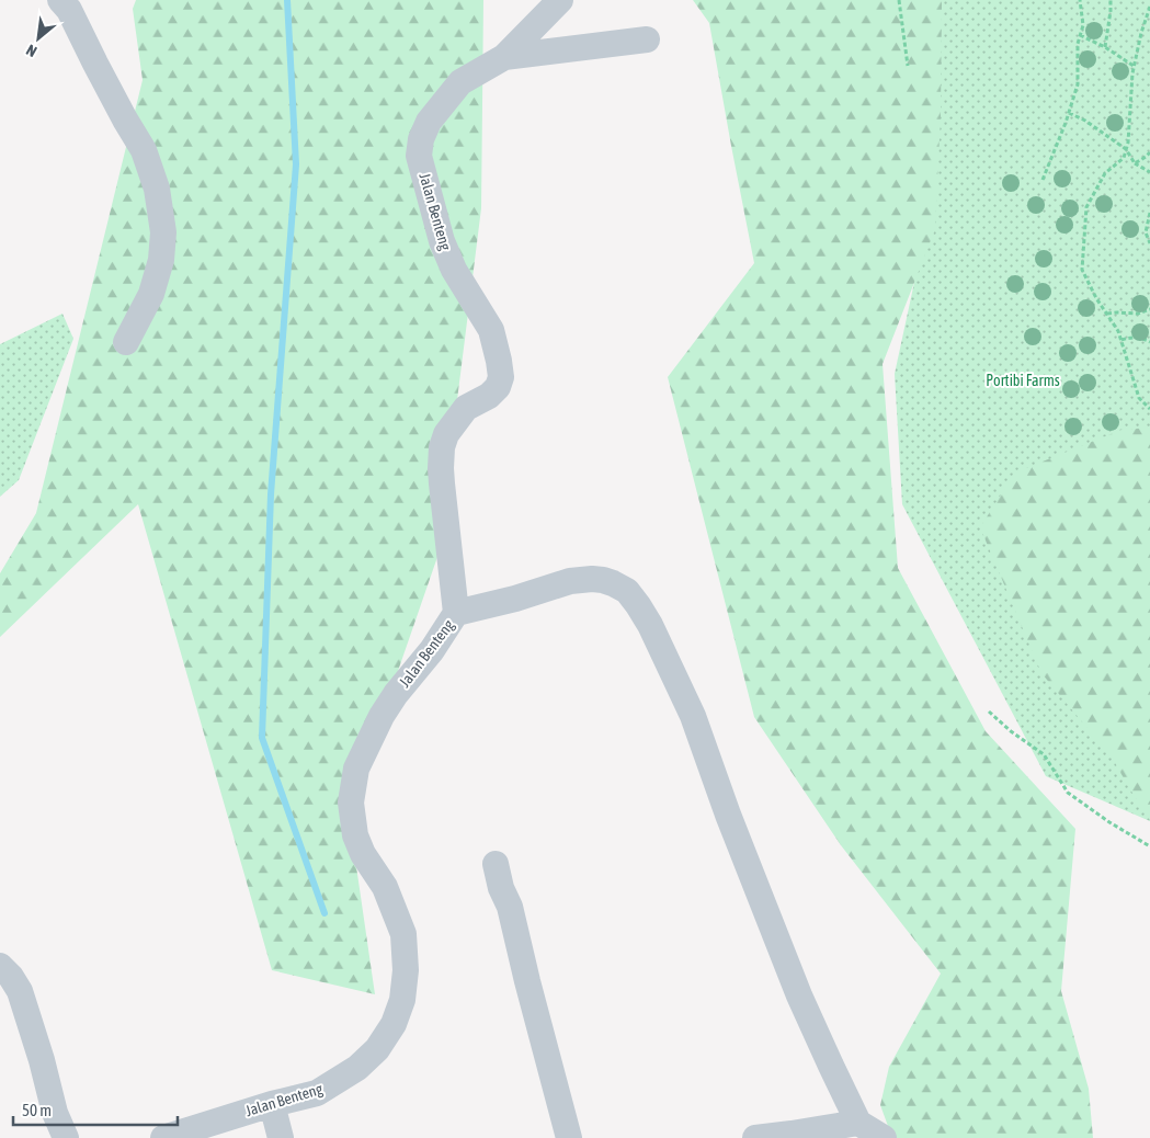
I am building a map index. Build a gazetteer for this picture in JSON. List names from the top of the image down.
{
  "streets": {
    "street": ["Jalan Benteng"]
  },
  "parks": ["Portibi Farms"],
  "scale_bar": "50 m",
  "north": "bottom left"
}
